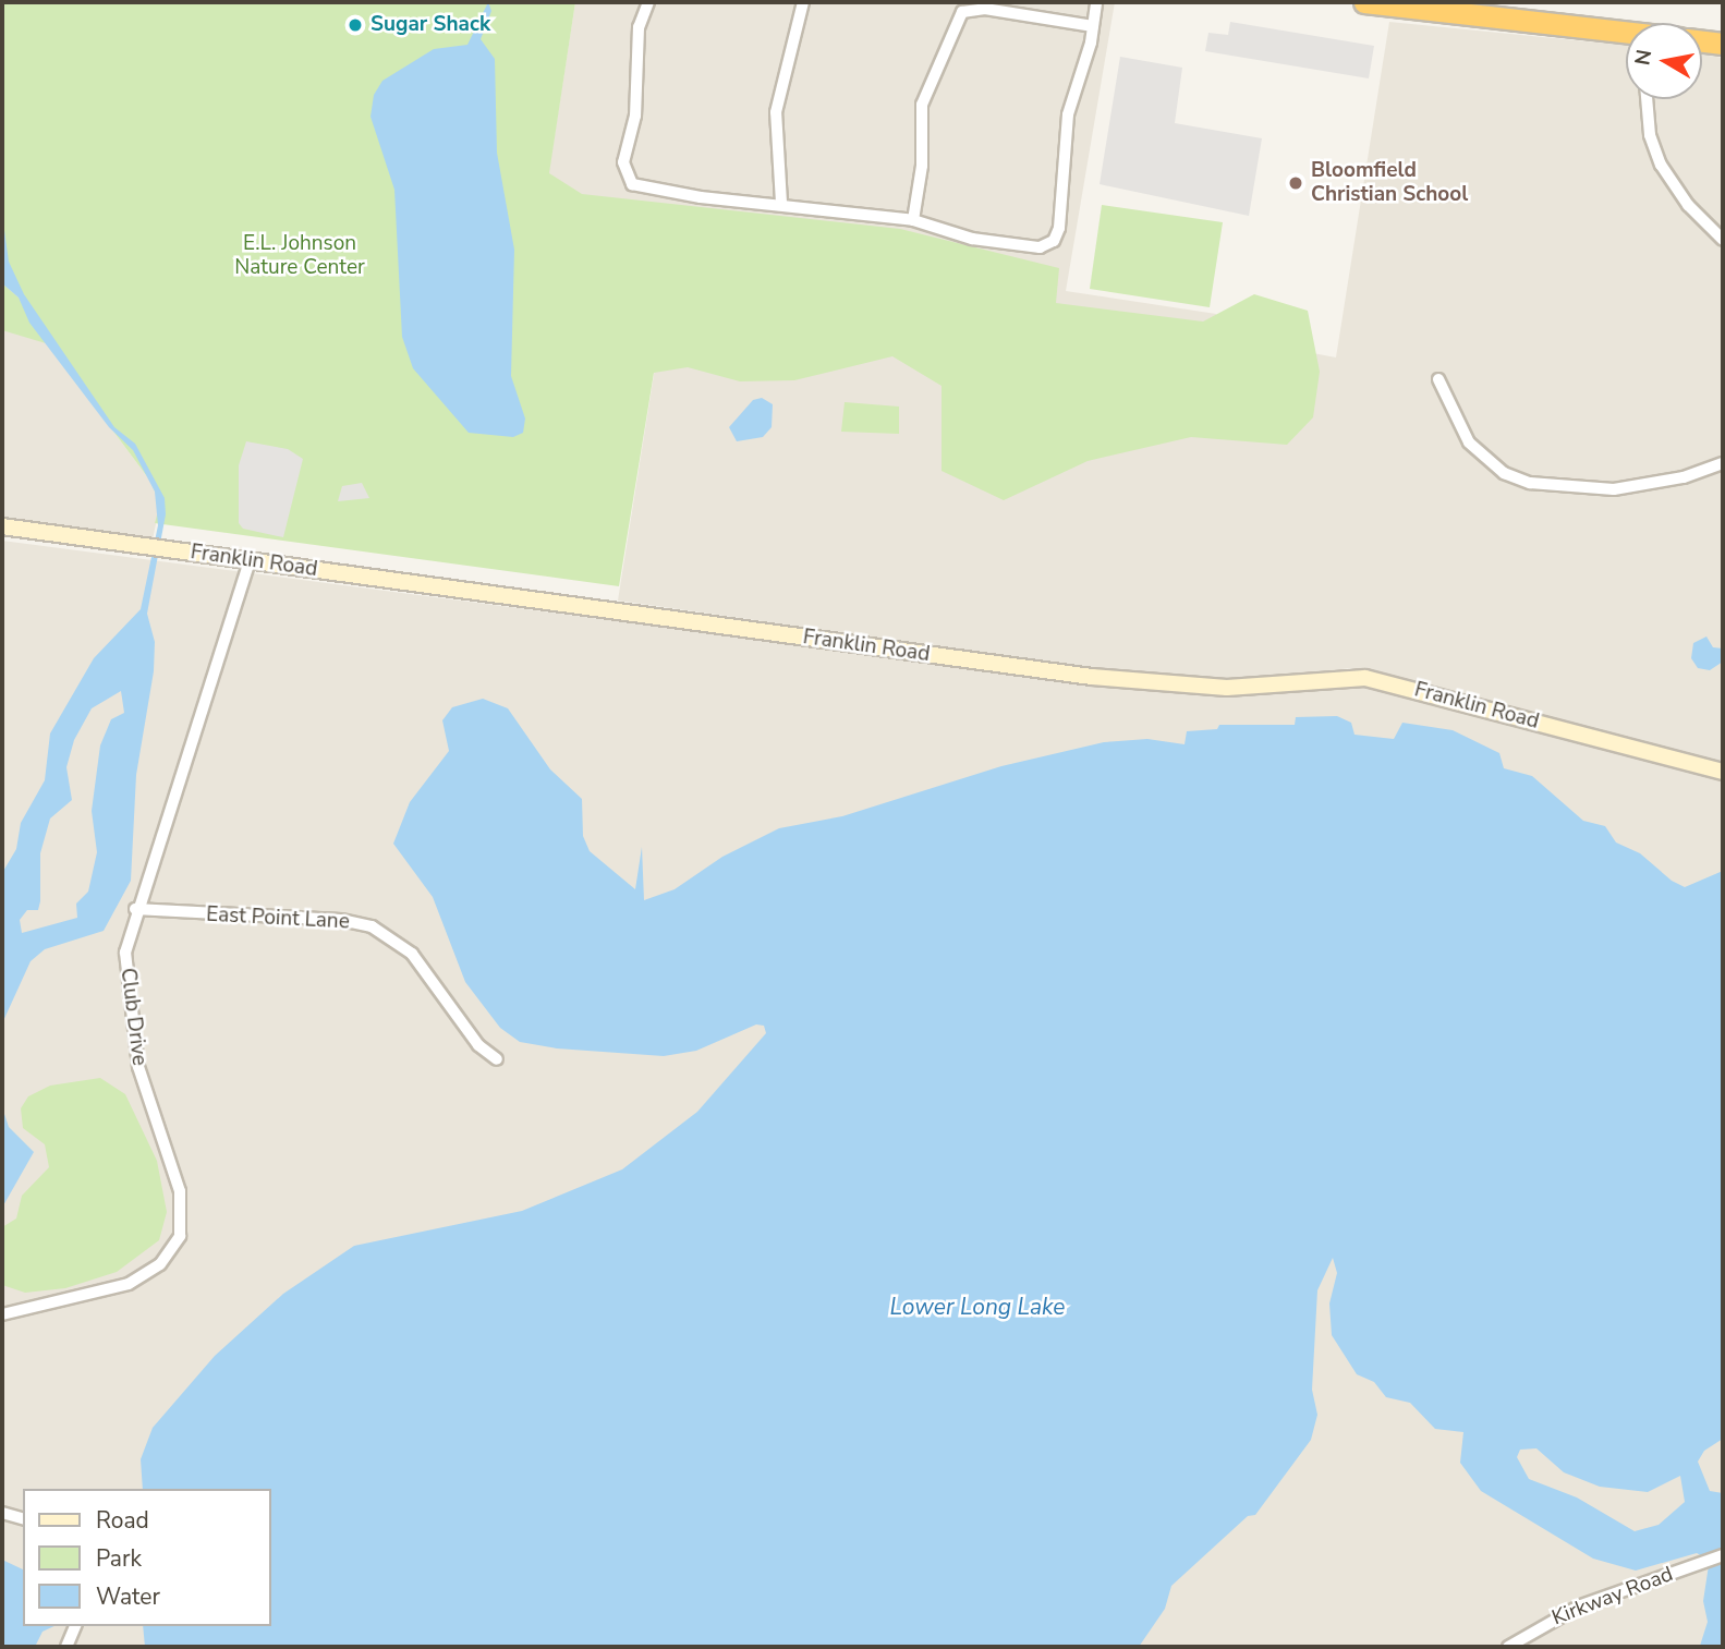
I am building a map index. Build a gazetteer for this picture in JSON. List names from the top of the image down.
{
  "streets": {
    "street": [
      "Franklin Road",
      "East Point Lane",
      "Club Drive",
      "Kirkway Road"
    ]
  },
  "crossings": [
    ["Franklin Road", "Club Drive"],
    ["East Point Lane", "Club Drive"]
  ],
  "water": ["Lower Long Lake"],
  "parks": ["E.L. Johnson Nature Center"],
  "places": ["Sugar Shack", "Bloomfield Christian School"],
  "legend": ["Road", "Park", "Water"],
  "north": "left"
}
